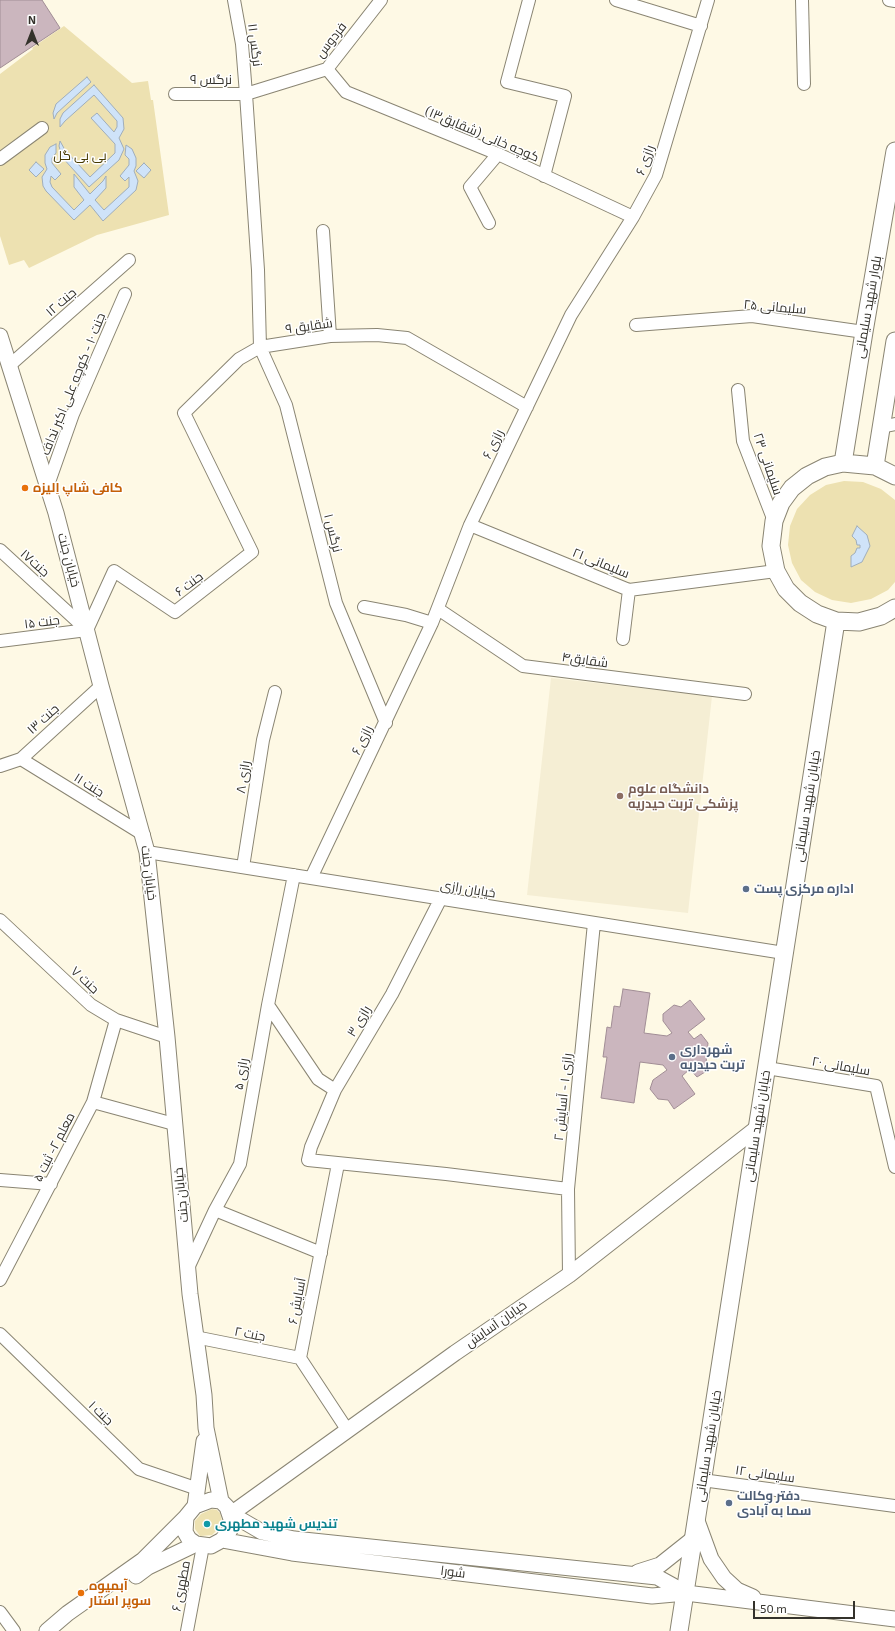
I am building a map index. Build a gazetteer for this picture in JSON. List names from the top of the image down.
{
  "streets": {
    "main road": ["بلوار شهید سلیمانی", "خیابان شهید سلیمانی"],
    "street": [
      "فردوس",
      "نرگس ۱۱",
      "نرگس ۹",
      "کوچه خانی (شقایق۱۳)",
      "رازی ۶",
      "جنت ۱۲",
      "سلیمانی ۲۵",
      "شقایق ۹",
      "جنت ۱۰ - کوچه علی اکبر نداف",
      "سلیمانی ۲۳",
      "نرگس ۱",
      "خیابان جنت",
      "جنت۱۷",
      "سلیمانی ۲۱",
      "جنت ۶",
      "جنت ۱۵",
      "شقایق۴",
      "جنت ۱۳",
      "رازی ۸",
      "جنت ۱۱",
      "خیابان رازی",
      "جنت ۷",
      "رازی ۳",
      "سلیمانی ۲۰",
      "رازی ۵",
      "رازی ۱ - آسایش ۲",
      "معلم ۲- ثبت ۵",
      "آسایش ۶",
      "خیابان آسایش",
      "جنت ۲",
      "جنت ۱",
      "سلیمانی ۱۲",
      "شورا",
      "مطهری ۶"
    ]
  },
  "crossings": [
    ["فردوس", "نرگس ۱۱"],
    ["فردوس", "نرگس ۹"],
    ["فردوس", "کوچه خانی (شقایق۱۳)"],
    ["نرگس ۱۱", "نرگس ۹"],
    ["نرگس ۱۱", "شقایق ۹"],
    ["نرگس ۱۱", "نرگس ۱"],
    ["کوچه خانی (شقایق۱۳)", "رازی ۶"],
    ["رازی ۶", "شقایق ۹"],
    ["رازی ۶", "نرگس ۱"],
    ["رازی ۶", "سلیمانی ۲۱"],
    ["رازی ۶", "شقایق۴"],
    ["رازی ۶", "خیابان رازی"],
    ["جنت ۱۲", "خیابان جنت"],
    ["سلیمانی ۲۵", "بلوار شهید سلیمانی"],
    ["شقایق ۹", "نرگس ۱"],
    ["شقایق ۹", "جنت ۶"],
    ["جنت ۱۰ - کوچه علی اکبر نداف", "خیابان جنت"],
    ["خیابان جنت", "جنت۱۷"],
    ["خیابان جنت", "جنت ۶"],
    ["خیابان جنت", "جنت ۱۵"],
    ["خیابان جنت", "جنت ۱۳"],
    ["خیابان جنت", "جنت ۱۱"],
    ["خیابان جنت", "خیابان رازی"],
    ["خیابان جنت", "جنت ۷"],
    ["خیابان جنت", "رازی ۵"],
    ["خیابان جنت", "خیابان آسایش"],
    ["خیابان جنت", "جنت ۲"],
    ["خیابان جنت", "جنت ۱"],
    ["خیابان جنت", "شورا"],
    ["خیابان جنت", "مطهری ۶"],
    ["جنت۱۷", "جنت ۶"],
    ["جنت۱۷", "جنت ۱۵"],
    ["جنت ۶", "جنت ۱۵"],
    ["جنت ۱۳", "جنت ۱۱"],
    ["رازی ۸", "خیابان رازی"],
    ["خیابان شهید سلیمانی", "خیابان رازی"],
    ["خیابان شهید سلیمانی", "سلیمانی ۲۰"],
    ["خیابان شهید سلیمانی", "خیابان آسایش"],
    ["خیابان شهید سلیمانی", "سلیمانی ۱۲"],
    ["خیابان شهید سلیمانی", "شورا"],
    ["خیابان رازی", "رازی ۳"],
    ["خیابان رازی", "رازی ۵"],
    ["خیابان رازی", "رازی ۱ - آسایش ۲"],
    ["جنت ۷", "معلم ۲- ثبت ۵"],
    ["رازی ۳", "آسایش ۶"],
    ["رازی ۱ - آسایش ۲", "خیابان آسایش"],
    ["آسایش ۶", "جنت ۲"],
    ["خیابان آسایش", "شورا"],
    ["خیابان آسایش", "مطهری ۶"],
    ["شورا", "مطهری ۶"]
  ],
  "parks": ["بی بی گل"],
  "places": [
    "کافی شاپ اِلیزه",
    "دانشگاه علوم پزشکی تربت حیدریه",
    "اداره مرکزی پست",
    "شهرداری تربت حیدریه",
    "دفتر وکالت سما به آبادی",
    "تندیس شهید مطهری",
    "آبمیوه سوپر استار"
  ],
  "scale_bar": "50 m",
  "north": "top"
}
